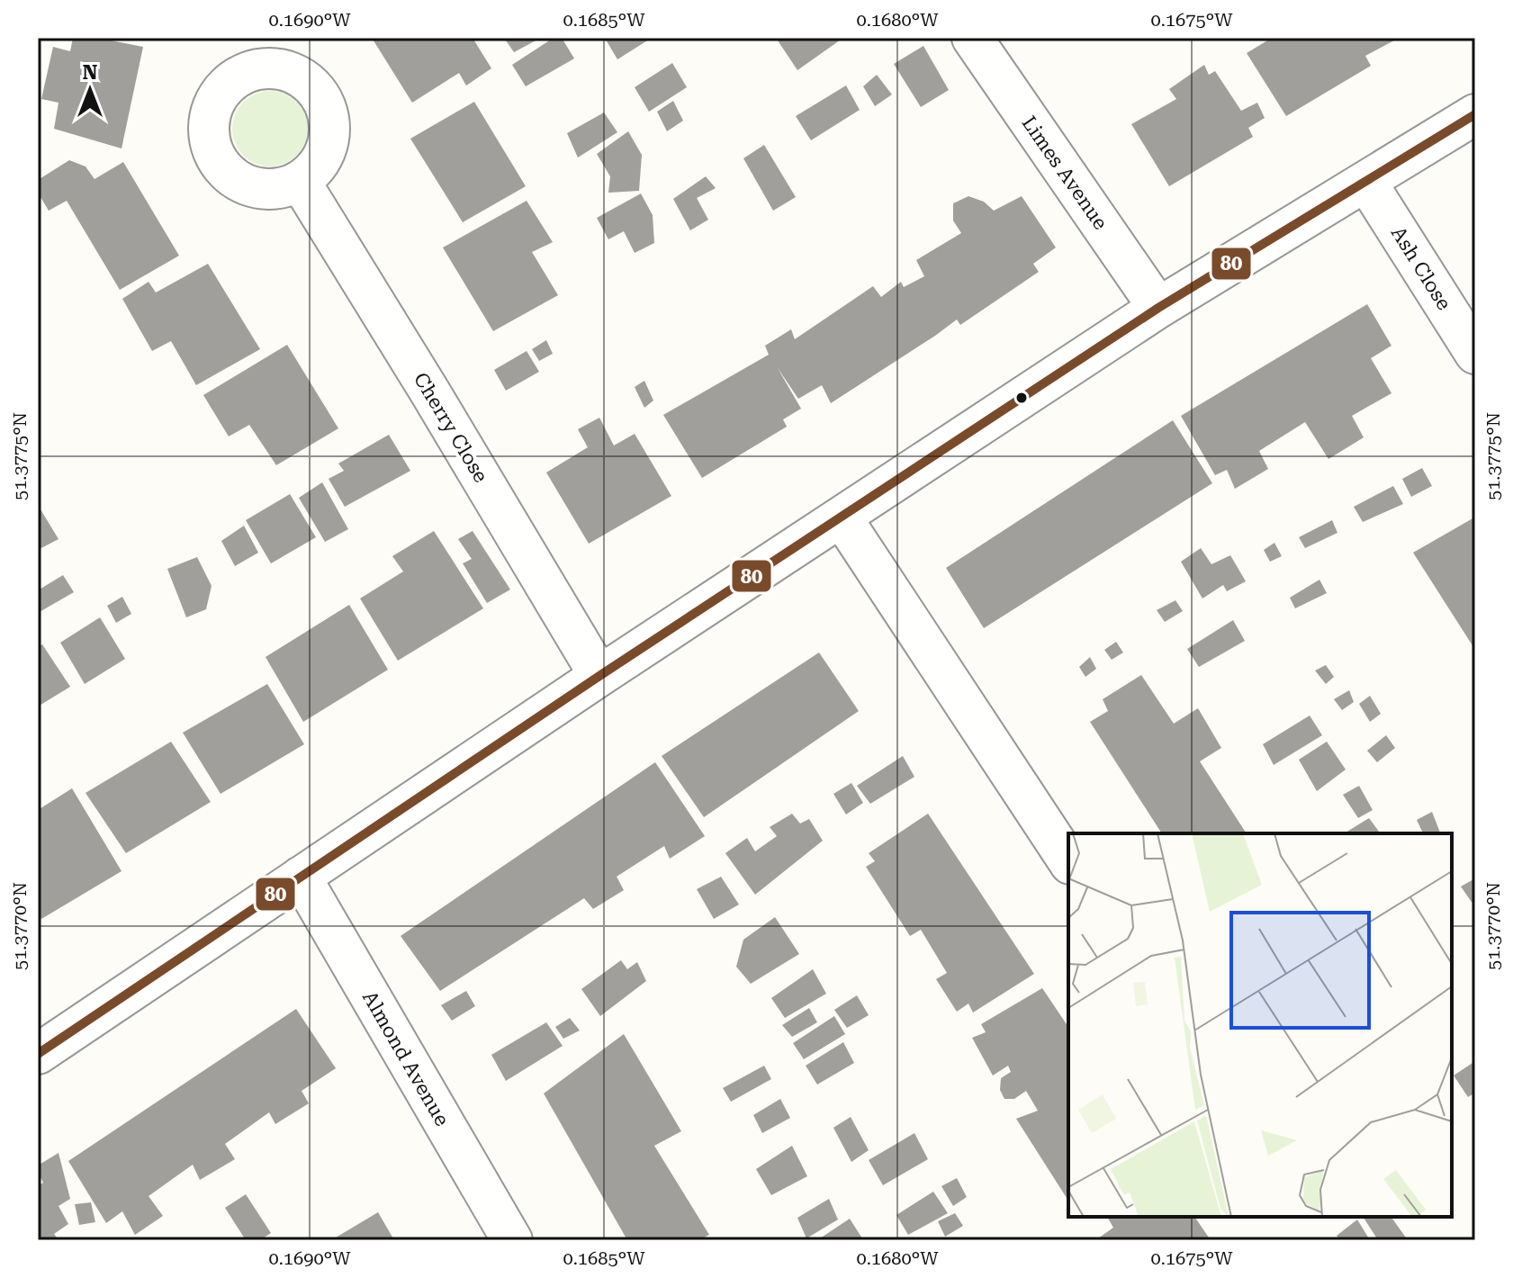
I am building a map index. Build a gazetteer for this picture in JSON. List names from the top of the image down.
{
  "streets": {
    "street": [
      "Limes Avenue",
      "Ash Close",
      "Cherry Close",
      "Almond Avenue"
    ]
  },
  "lines": ["transit line 80"],
  "north": "top",
  "coordinates": [
    "0.1690°W",
    "0.1685°W",
    "0.1680°W",
    "0.1675°W",
    "51.3775°N",
    "51.3770°N"
  ]
}
